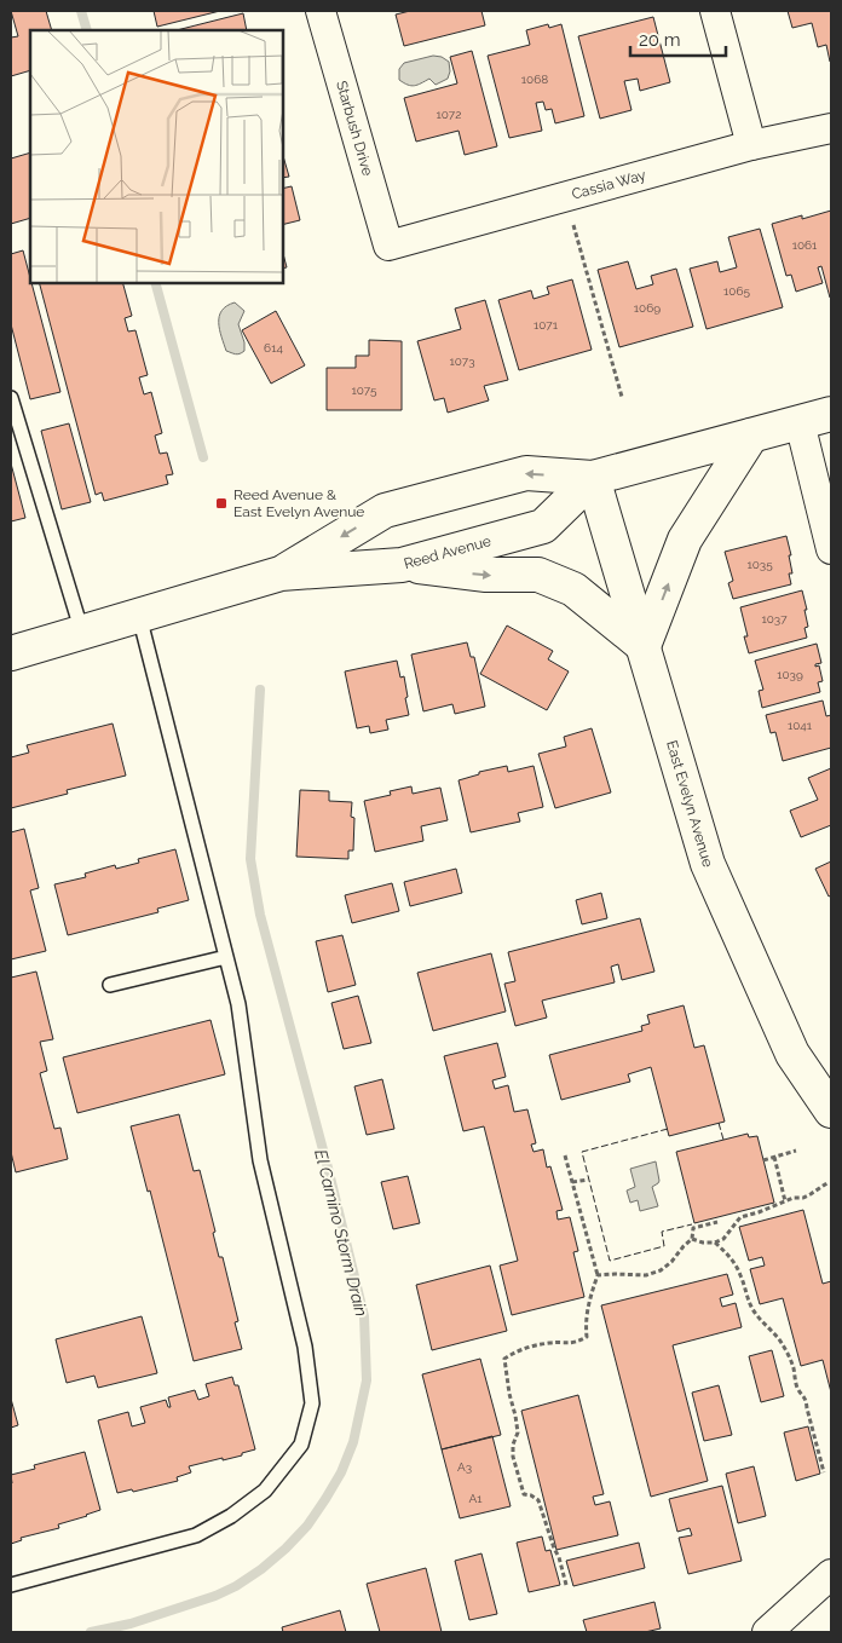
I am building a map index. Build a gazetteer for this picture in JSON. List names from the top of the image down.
{
  "streets": {
    "main road": ["Reed Avenue", "East Evelyn Avenue"],
    "street": ["Starbush Drive", "Cassia Way"]
  },
  "crossings": [
    ["Starbush Drive", "Cassia Way"],
    ["Reed Avenue", "East Evelyn Avenue"]
  ],
  "water": ["El Camino Storm Drain"],
  "places": {
    "transit": ["Reed Avenue & East Evelyn Avenue"]
  },
  "house_numbers": [
    "1068",
    "1072",
    "1061",
    "1065",
    "1069",
    "1071",
    "614",
    "1073",
    "1075",
    "1035",
    "1037",
    "1039",
    "1041",
    "A3",
    "A1"
  ],
  "scale_bar": "20 m"
}
